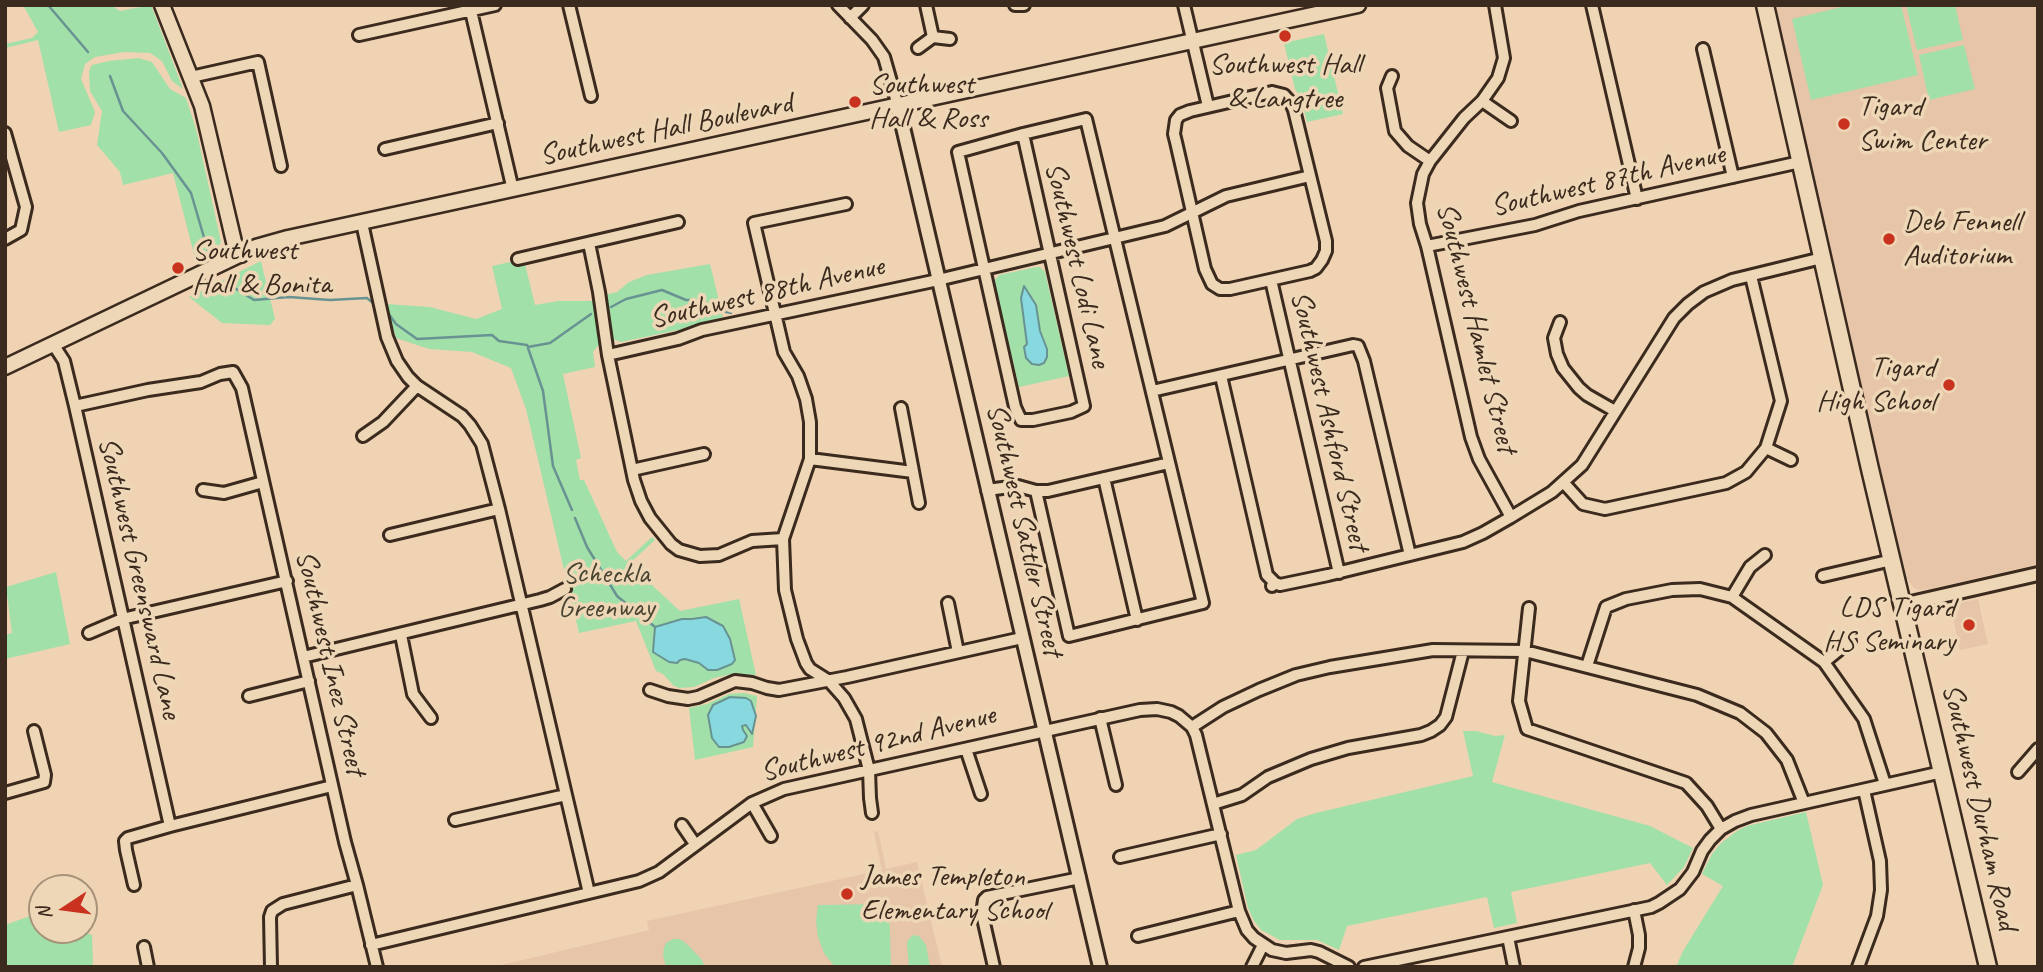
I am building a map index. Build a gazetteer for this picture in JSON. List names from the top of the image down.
{
  "streets": {
    "main road": ["Southwest Hall Boulevard", "Southwest Durham Road"],
    "street": [
      "Southwest 87th Avenue",
      "Southwest Lodi Lane",
      "Southwest 88th Avenue",
      "Southwest Hamlet Street",
      "Southwest Ashford Street",
      "Southwest Sattler Street",
      "Southwest Greensward Lane",
      "Southwest Inez Street",
      "Southwest 92nd Avenue"
    ]
  },
  "crossings": [
    ["Southwest Hall Boulevard", "Southwest Sattler Street"],
    ["Southwest Hall Boulevard", "Southwest Greensward Lane"],
    ["Southwest 87th Avenue", "Southwest Hamlet Street"],
    ["Southwest 87th Avenue", "Southwest Durham Road"],
    ["Southwest Lodi Lane", "Southwest 88th Avenue"],
    ["Southwest 88th Avenue", "Southwest Sattler Street"],
    ["Southwest Sattler Street", "Southwest 92nd Avenue"],
    ["Southwest Greensward Lane", "Southwest Inez Street"],
    ["Southwest Inez Street", "Southwest 92nd Avenue"]
  ],
  "parks": ["Scheckla Greenway"],
  "places": [
    "Southwest Hall & Langtree",
    "Southwest Hall & Ross",
    "Tigard Swim Center",
    "Deb Fennell Auditorium",
    "Southwest Hall & Bonita",
    "Tigard High School",
    "LDS Tigard HS Seminary",
    "James Templeton Elementary School"
  ],
  "north": "left"
}
